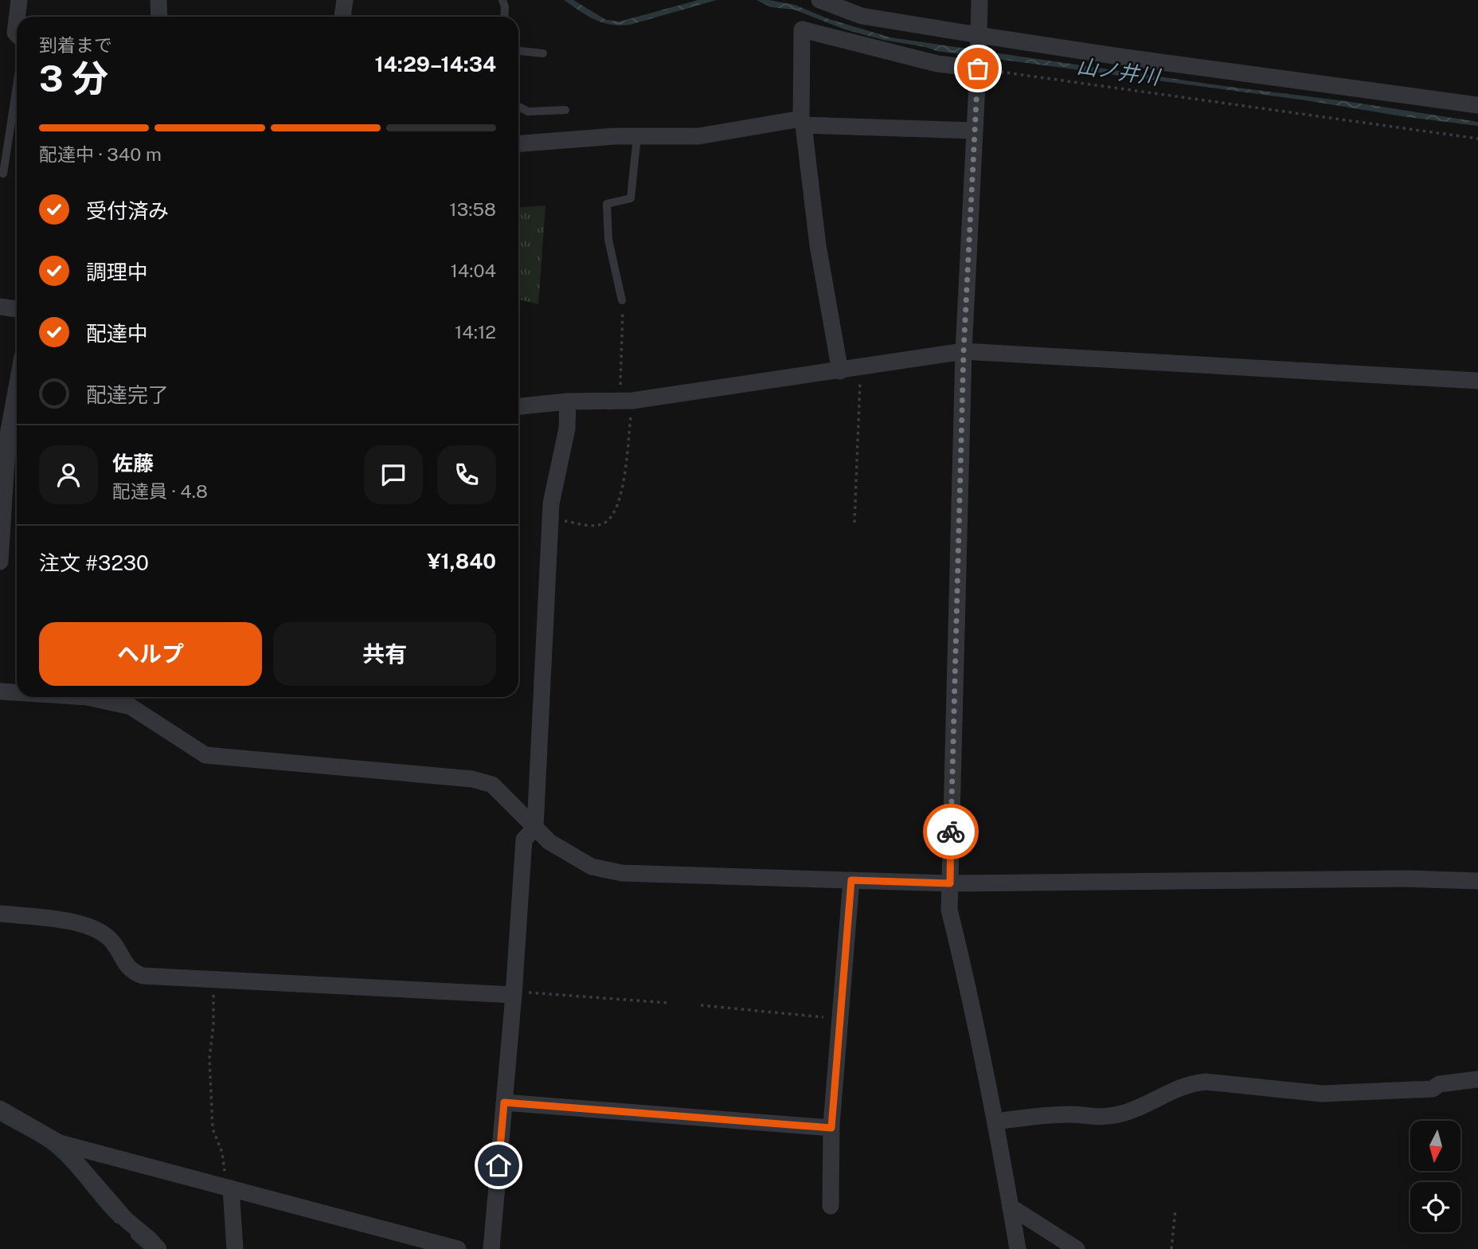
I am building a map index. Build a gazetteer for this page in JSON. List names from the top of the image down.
{
  "water": ["山ノ井川"],
  "north": "bottom",
  "page": {
    "heading": ["3 分", "到着まで", "14:29–14:34"],
    "panel": [
      "佐藤",
      "配達員 · 4.8",
      "注文 #3230",
      "¥1,840"
    ],
    "bar": "配達中 · 340 m",
    "list": [
      ["受付済み", "13:58"],
      ["調理中", "14:04"],
      ["配達中", "14:12"],
      "配達完了"
    ],
    "buttons": ["ヘルプ", "共有"]
  }
}
